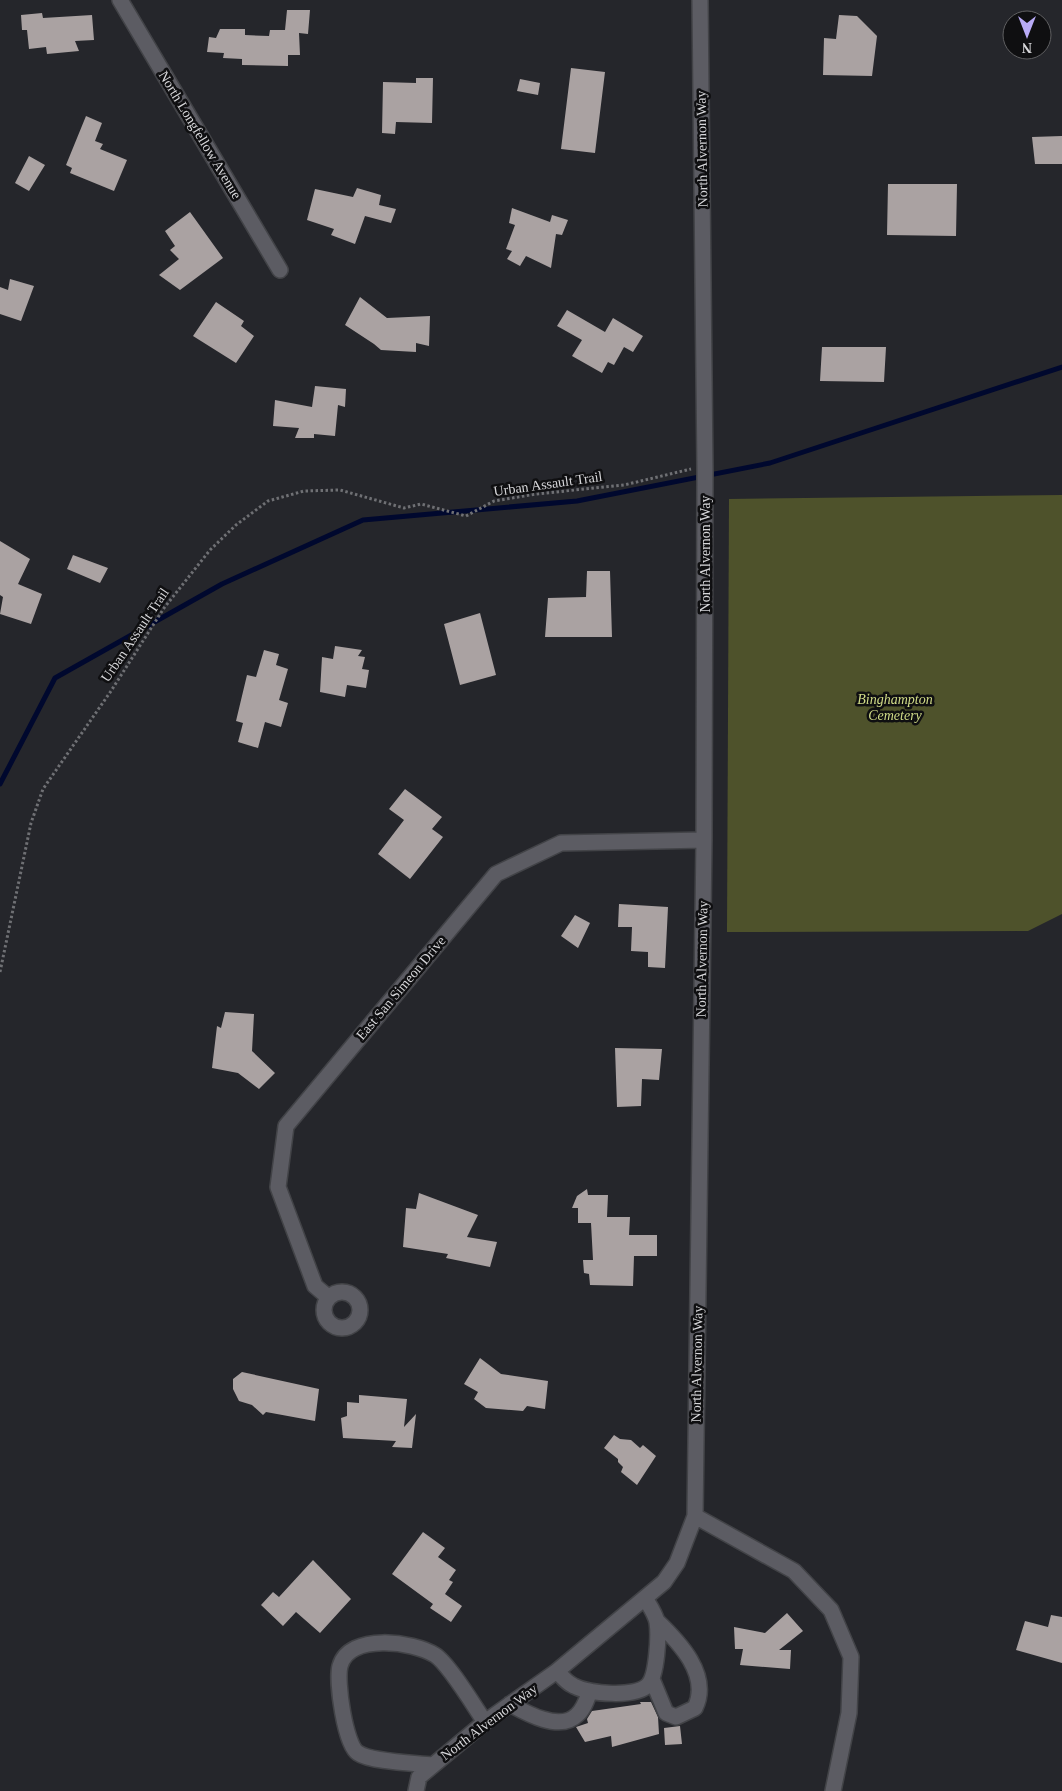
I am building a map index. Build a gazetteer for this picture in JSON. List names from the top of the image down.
{
  "streets": {
    "street": ["North Longfellow Avenue", "North Alvernon Way", "East San Simeon Drive"],
    "path": ["Urban Assault Trail"]
  },
  "crossings": [
    ["North Alvernon Way", "Urban Assault Trail"],
    ["North Alvernon Way", "East San Simeon Drive"]
  ],
  "parks": ["Binghampton Cemetery"],
  "north": "bottom"
}
